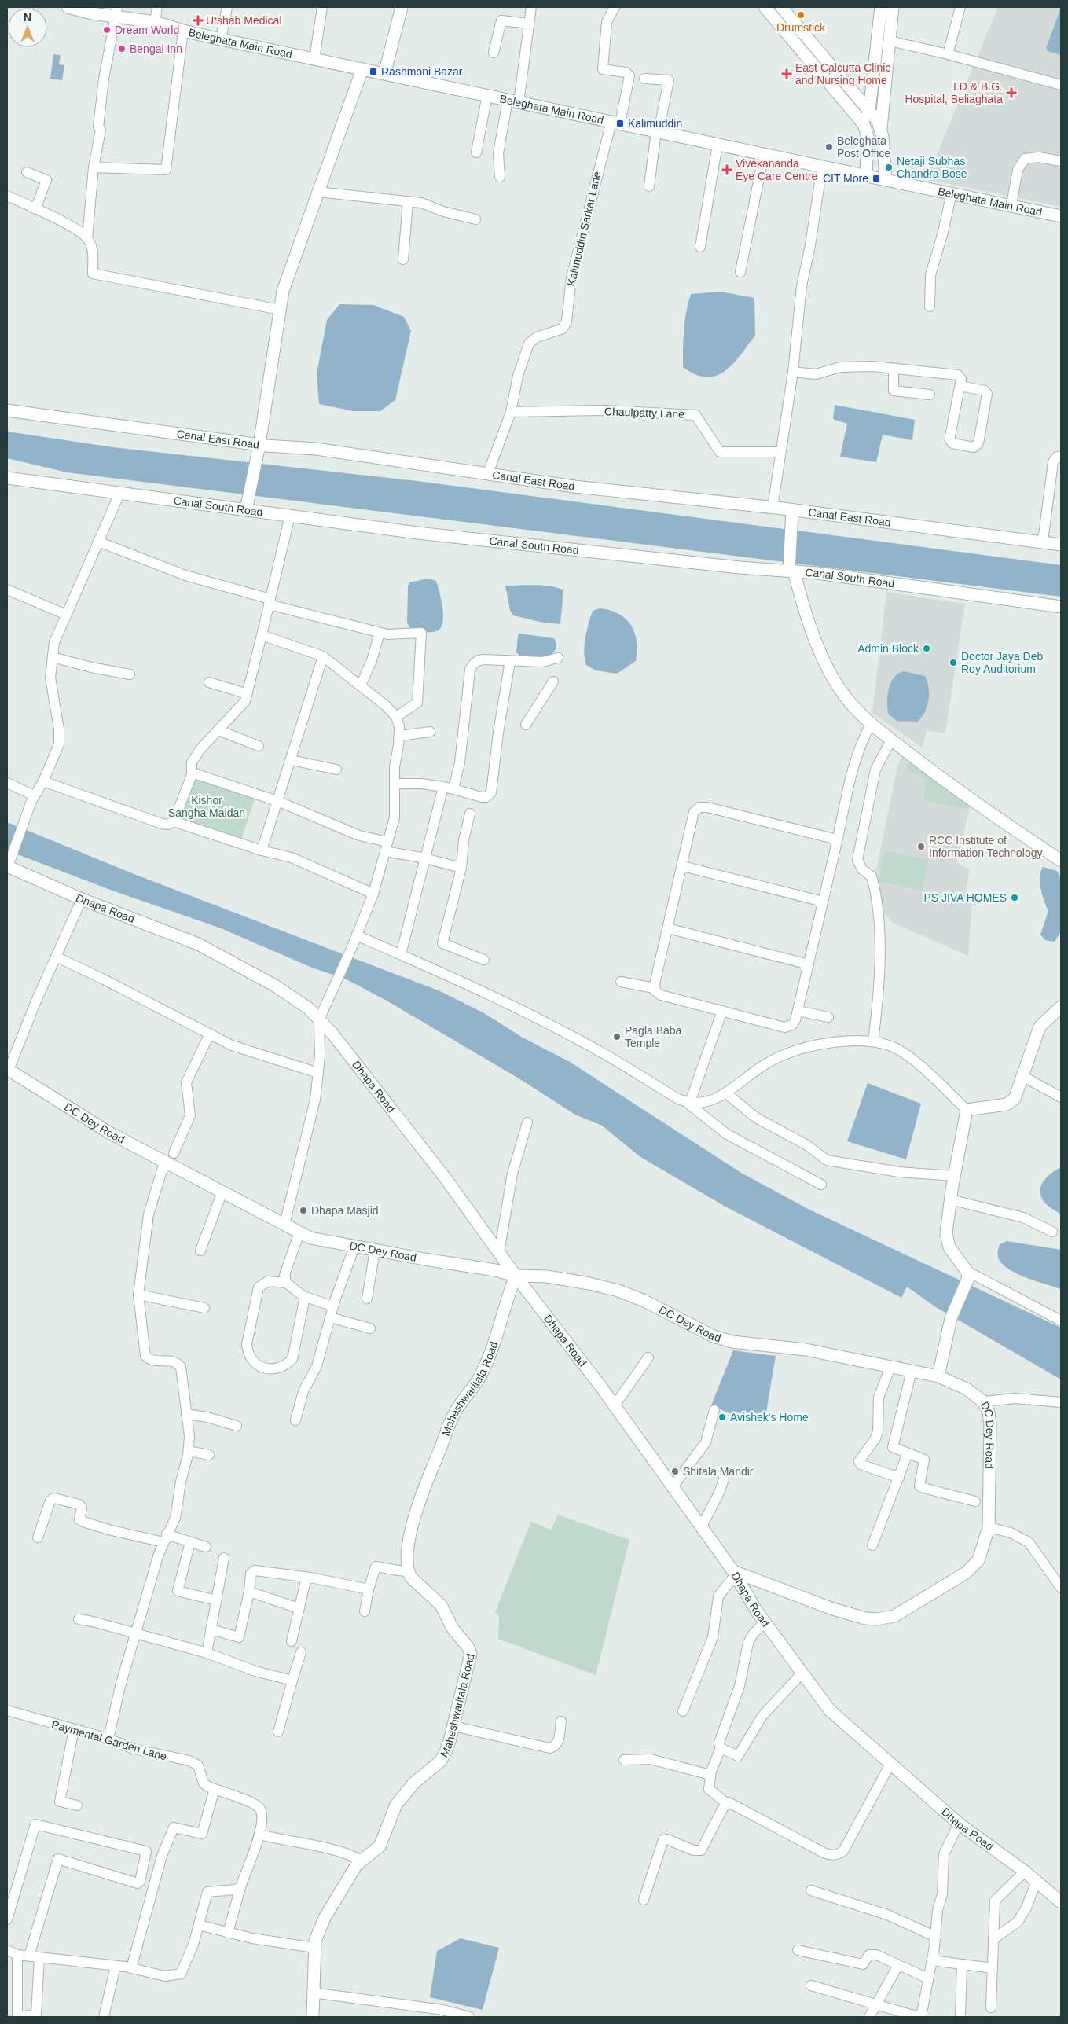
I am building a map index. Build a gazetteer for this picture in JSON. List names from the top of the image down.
{
  "streets": {
    "street": [
      "Beleghata Main Road",
      "Kalimuddin Sarkar Lane",
      "Chaulpatty Lane",
      "Canal East Road",
      "Canal South Road",
      "Dhapa Road",
      "DC Dey Road",
      "Maheshwaritala Road",
      "Paymental Garden Lane"
    ]
  },
  "crossings": [
    ["Beleghata Main Road", "Kalimuddin Sarkar Lane"],
    ["Kalimuddin Sarkar Lane", "Chaulpatty Lane"],
    ["Kalimuddin Sarkar Lane", "Canal East Road"],
    ["Dhapa Road", "DC Dey Road"],
    ["Dhapa Road", "Maheshwaritala Road"],
    ["DC Dey Road", "Maheshwaritala Road"]
  ],
  "parks": ["Kishor Sangha Maidan"],
  "places": {
    "other": [
      "Drumstick",
      "Dream World",
      "Bengal Inn",
      "Beleghata Post Office",
      "Netaji Subhas Chandra Bose",
      "Admin Block",
      "Doctor Jaya Deb Roy Auditorium",
      "RCC Institute of Information Technology",
      "PS JIVA HOMES",
      "Pagla Baba Temple",
      "Dhapa Masjid",
      "Avishek's Home",
      "Shitala Mandir"
    ],
    "health": [
      "Utshab Medical",
      "East Calcutta Clinic and Nursing Home",
      "I.D & B.G. Hospital, Beliaghata",
      "Vivekananda Eye Care Centre"
    ],
    "transit": ["Rashmoni Bazar", "Kalimuddin", "CIT More"]
  },
  "north": "top"
}
